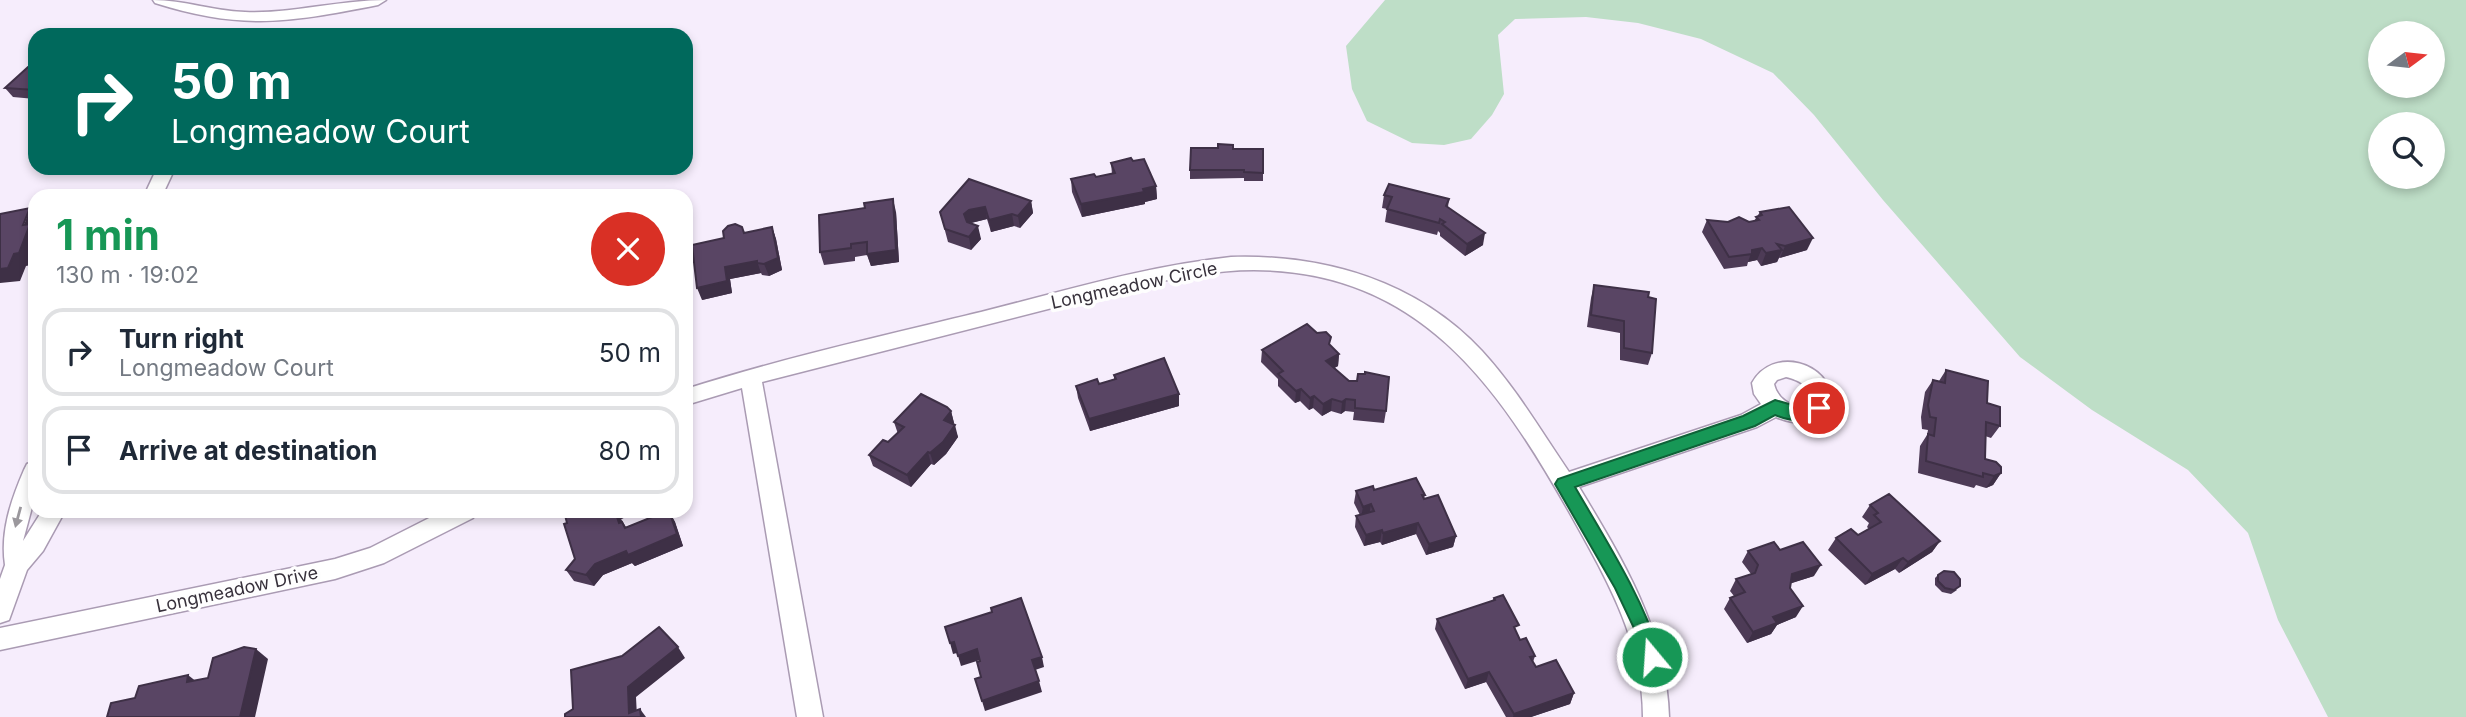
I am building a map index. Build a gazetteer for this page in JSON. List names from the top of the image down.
{
  "streets": {
    "street": ["Longmeadow Circle", "Longmeadow Drive"]
  },
  "north": "right",
  "page": {
    "turn": ["50 m", "Longmeadow Court"],
    "heading": ["1 min", "130 m · 19:02"],
    "list": [
      {
        "name": "Turn right",
        "note": "Longmeadow Court",
        "value": "50 m"
      },
      {
        "name": "Arrive at destination",
        "value": "80 m"
      }
    ]
  }
}
